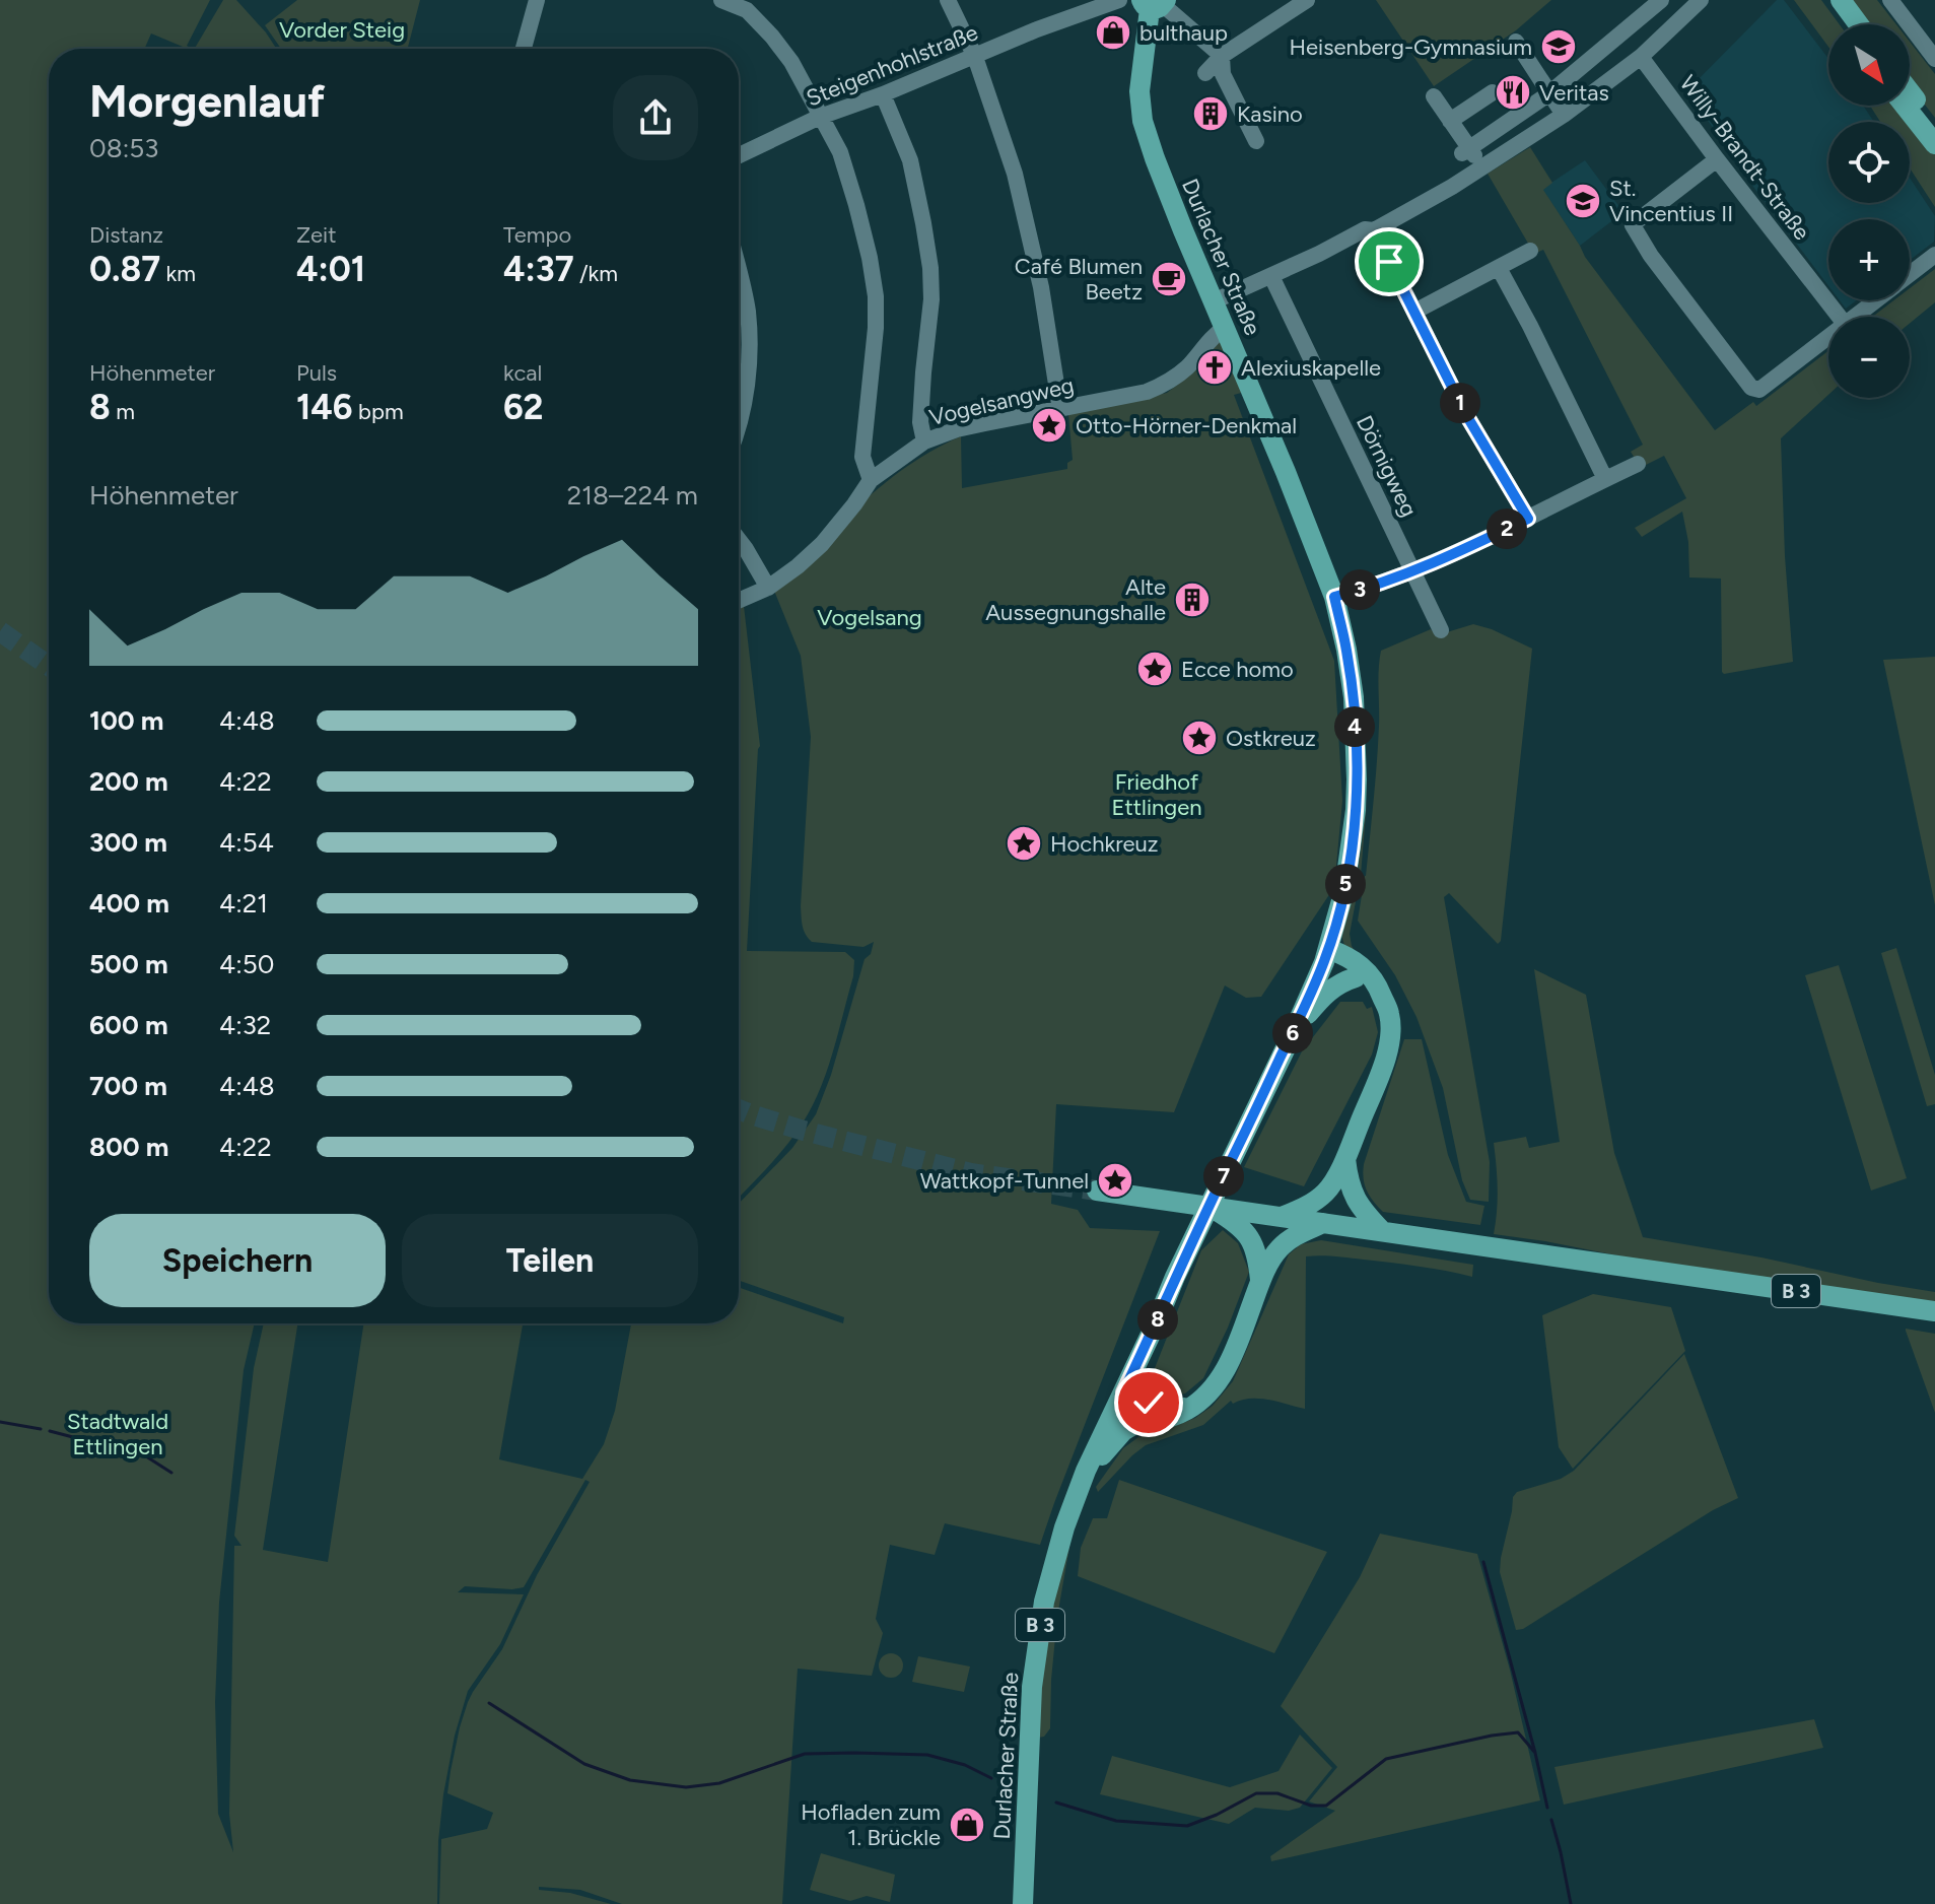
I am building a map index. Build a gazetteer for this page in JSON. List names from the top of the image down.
{
  "streets": {
    "main road": ["Durlacher Straße", "B 3"],
    "street": [
      "Steigenhohlstraße",
      "Willy-Brandt-Straße",
      "Vogelsangweg",
      "Dörnigweg"
    ]
  },
  "crossings": [
    ["Durlacher Straße", "Vogelsangweg"]
  ],
  "parks": [
    "Vorder Steig",
    "Vogelsang",
    "Friedhof Ettlingen",
    "Stadtwald Ettlingen"
  ],
  "places": {
    "shop": ["bulthaup", "Hofladen zum 1. Brückle"],
    "school or university": ["Heisenberg-Gymnasium", "St. Vincentius II"],
    "restaurant": ["Veritas"],
    "building": ["Kasino", "Alte Aussegnungshalle"],
    "cafe": ["Café Blumen Beetz"],
    "church": ["Alexiuskapelle"],
    "place": [
      "Otto-Hörner-Denkmal",
      "Ecce homo",
      "Ostkreuz",
      "Hochkreuz",
      "Wattkopf-Tunnel"
    ]
  },
  "north": "bottom right",
  "page": {
    "map_buttons": ["+", "−"],
    "heading": ["Morgenlauf", "08:53"],
    "stats": [
      ["Distanz", "0.87 km"],
      ["Zeit", "4:01"],
      ["Tempo", "4:37 /km"],
      ["Höhenmeter", "8 m"],
      ["Puls", "146 bpm"],
      ["kcal", "62"]
    ],
    "pins": [
      "1",
      "2",
      "3",
      "4",
      "5",
      "6",
      "7",
      "8"
    ],
    "chart": ["Höhenmeter", "218–224 m"],
    "list": [
      {
        "name": "100 m",
        "note": "4:48"
      },
      {
        "name": "200 m",
        "note": "4:22"
      },
      {
        "name": "300 m",
        "note": "4:54"
      },
      {
        "name": "400 m",
        "note": "4:21"
      },
      {
        "name": "500 m",
        "note": "4:50"
      },
      {
        "name": "600 m",
        "note": "4:32"
      },
      {
        "name": "700 m",
        "note": "4:48"
      },
      {
        "name": "800 m",
        "note": "4:22"
      }
    ],
    "buttons": ["Speichern", "Teilen"]
  }
}
